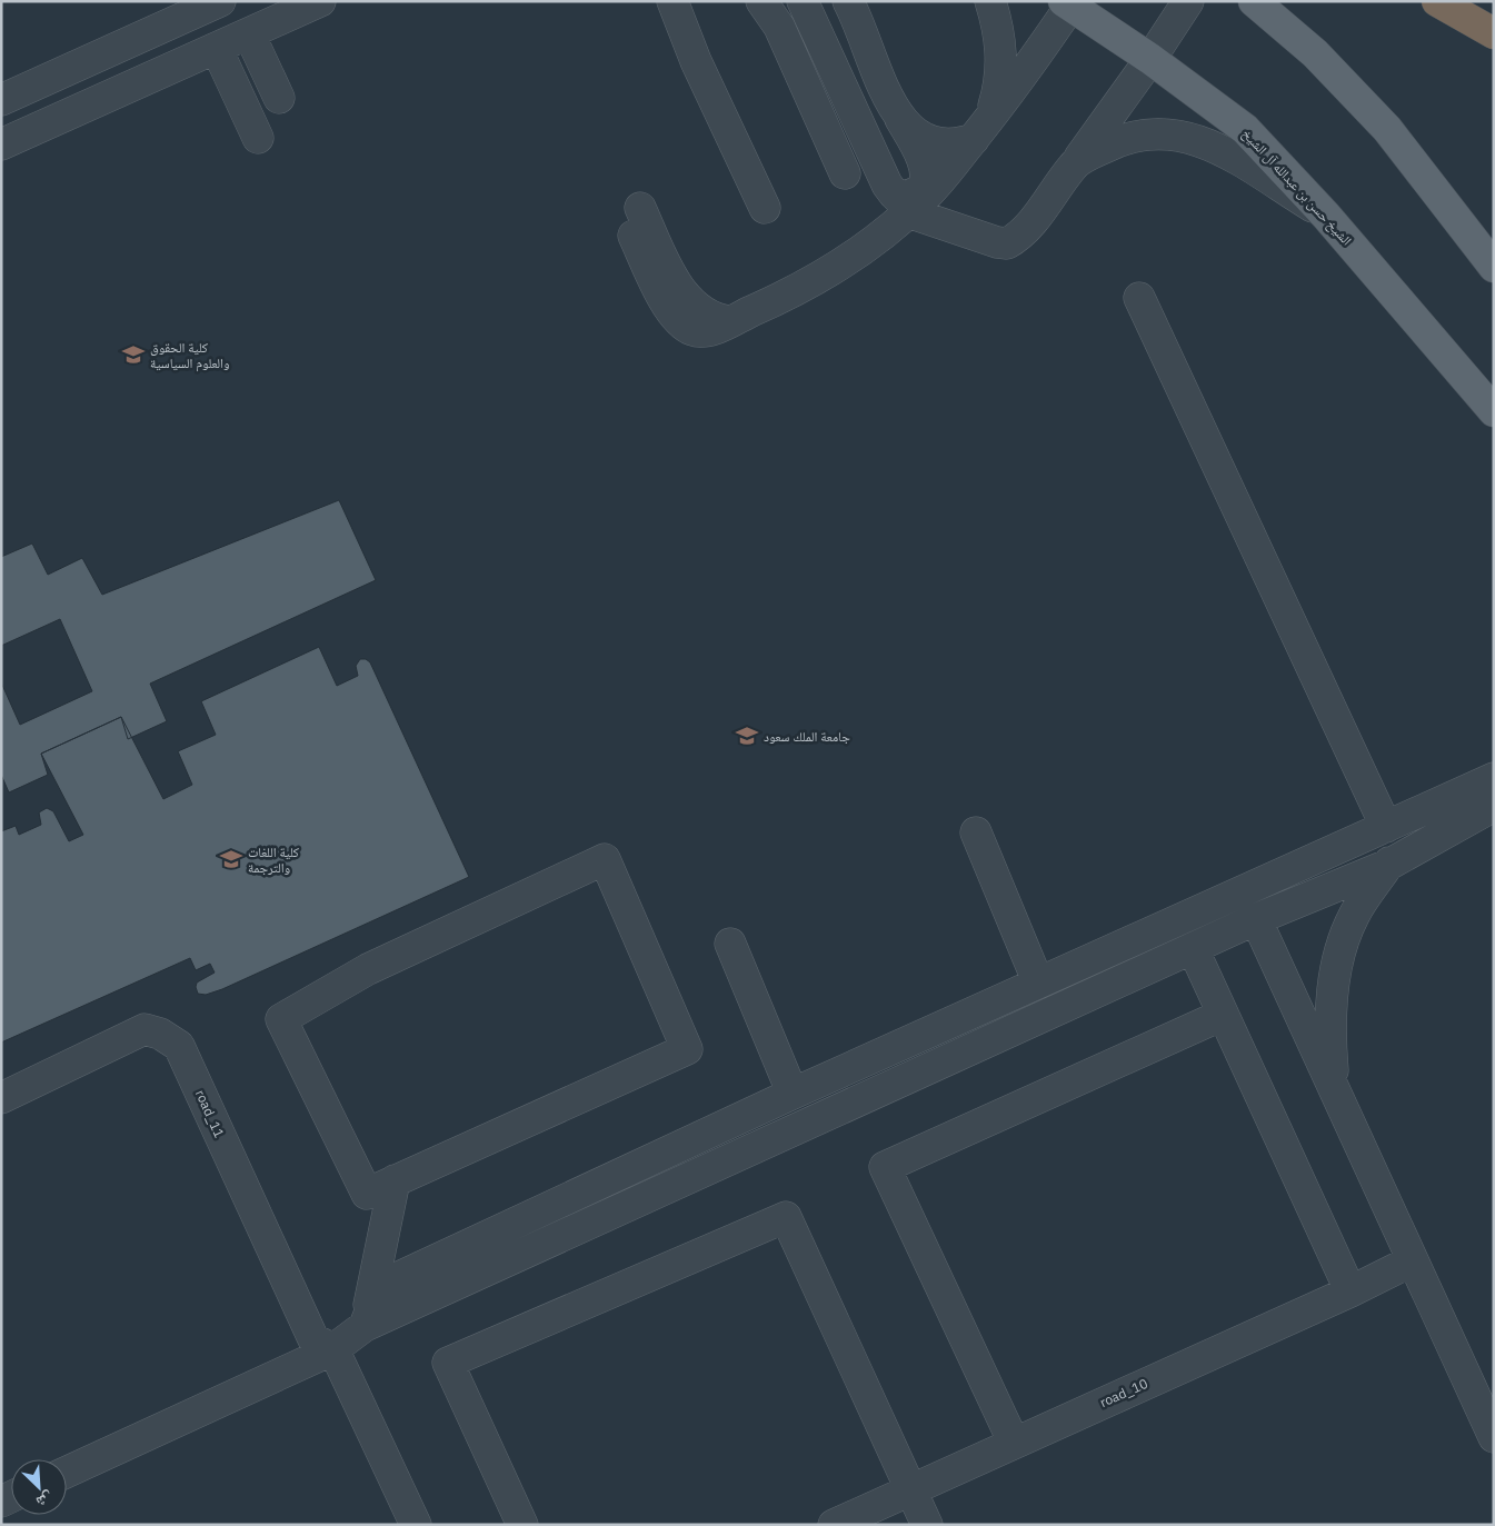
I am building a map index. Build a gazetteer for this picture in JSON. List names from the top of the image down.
{
  "streets": {
    "main road": ["الشيخ حسن بن عبدالله آل الشيخ"],
    "lane": ["road_11", "road_10"]
  },
  "places": {
    "school or university": ["كلية الحقوق والعلوم السياسية", "جامعة الملك سعود", "كلية اللغات والترجمة"]
  },
  "north": "bottom right"
}
